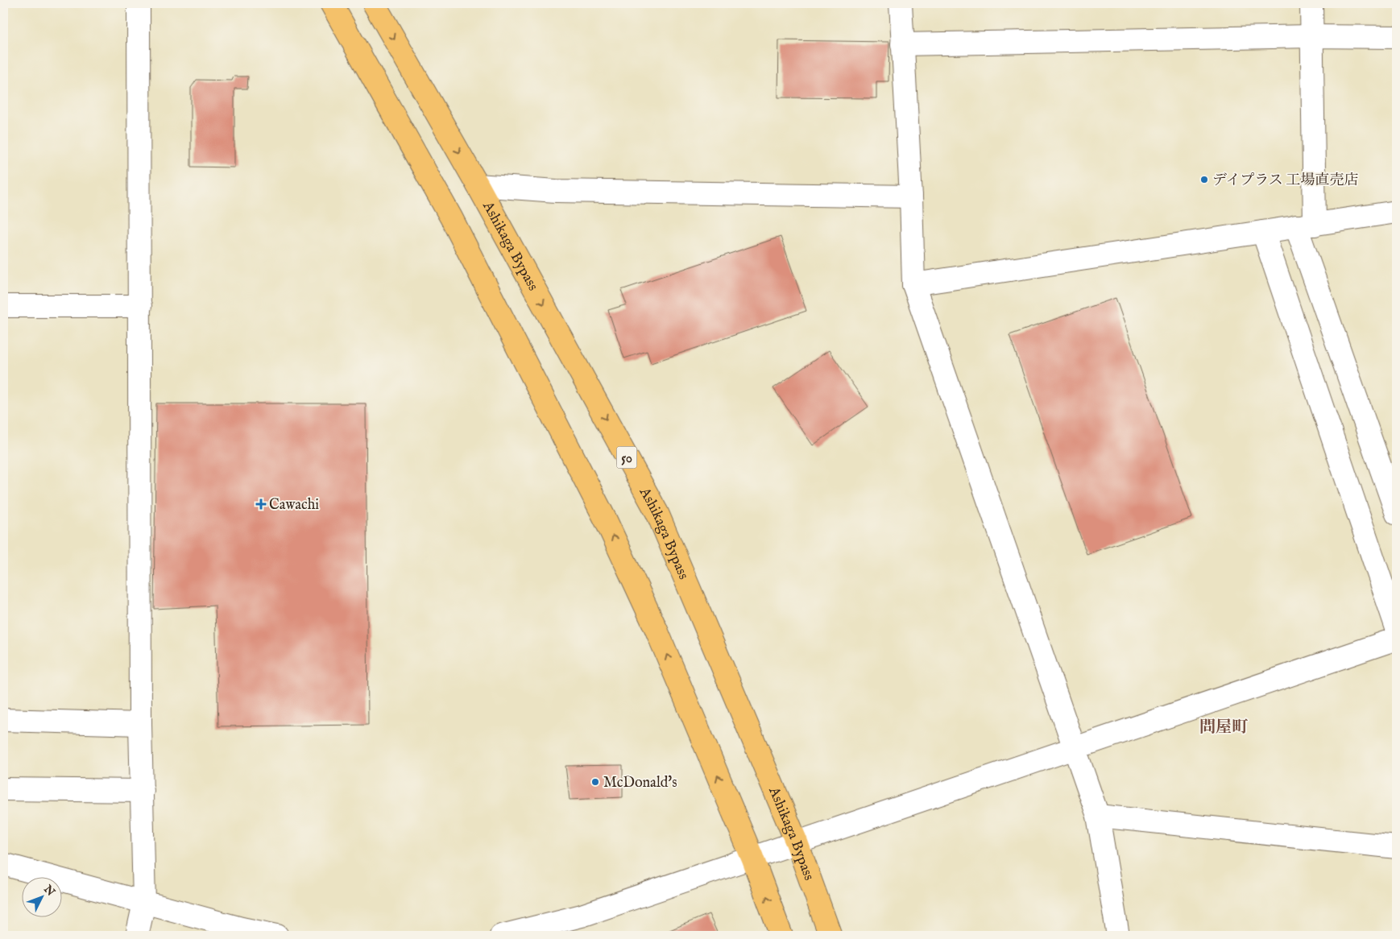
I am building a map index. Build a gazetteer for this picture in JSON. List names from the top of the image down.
{
  "streets": {
    "highway": ["Ashikaga Bypass", "50"]
  },
  "districts": ["問屋町"],
  "places": {
    "other": ["デイプラス 工場直売店", "McDonald's"],
    "health": ["Cawachi"]
  },
  "north": "top right"
}
